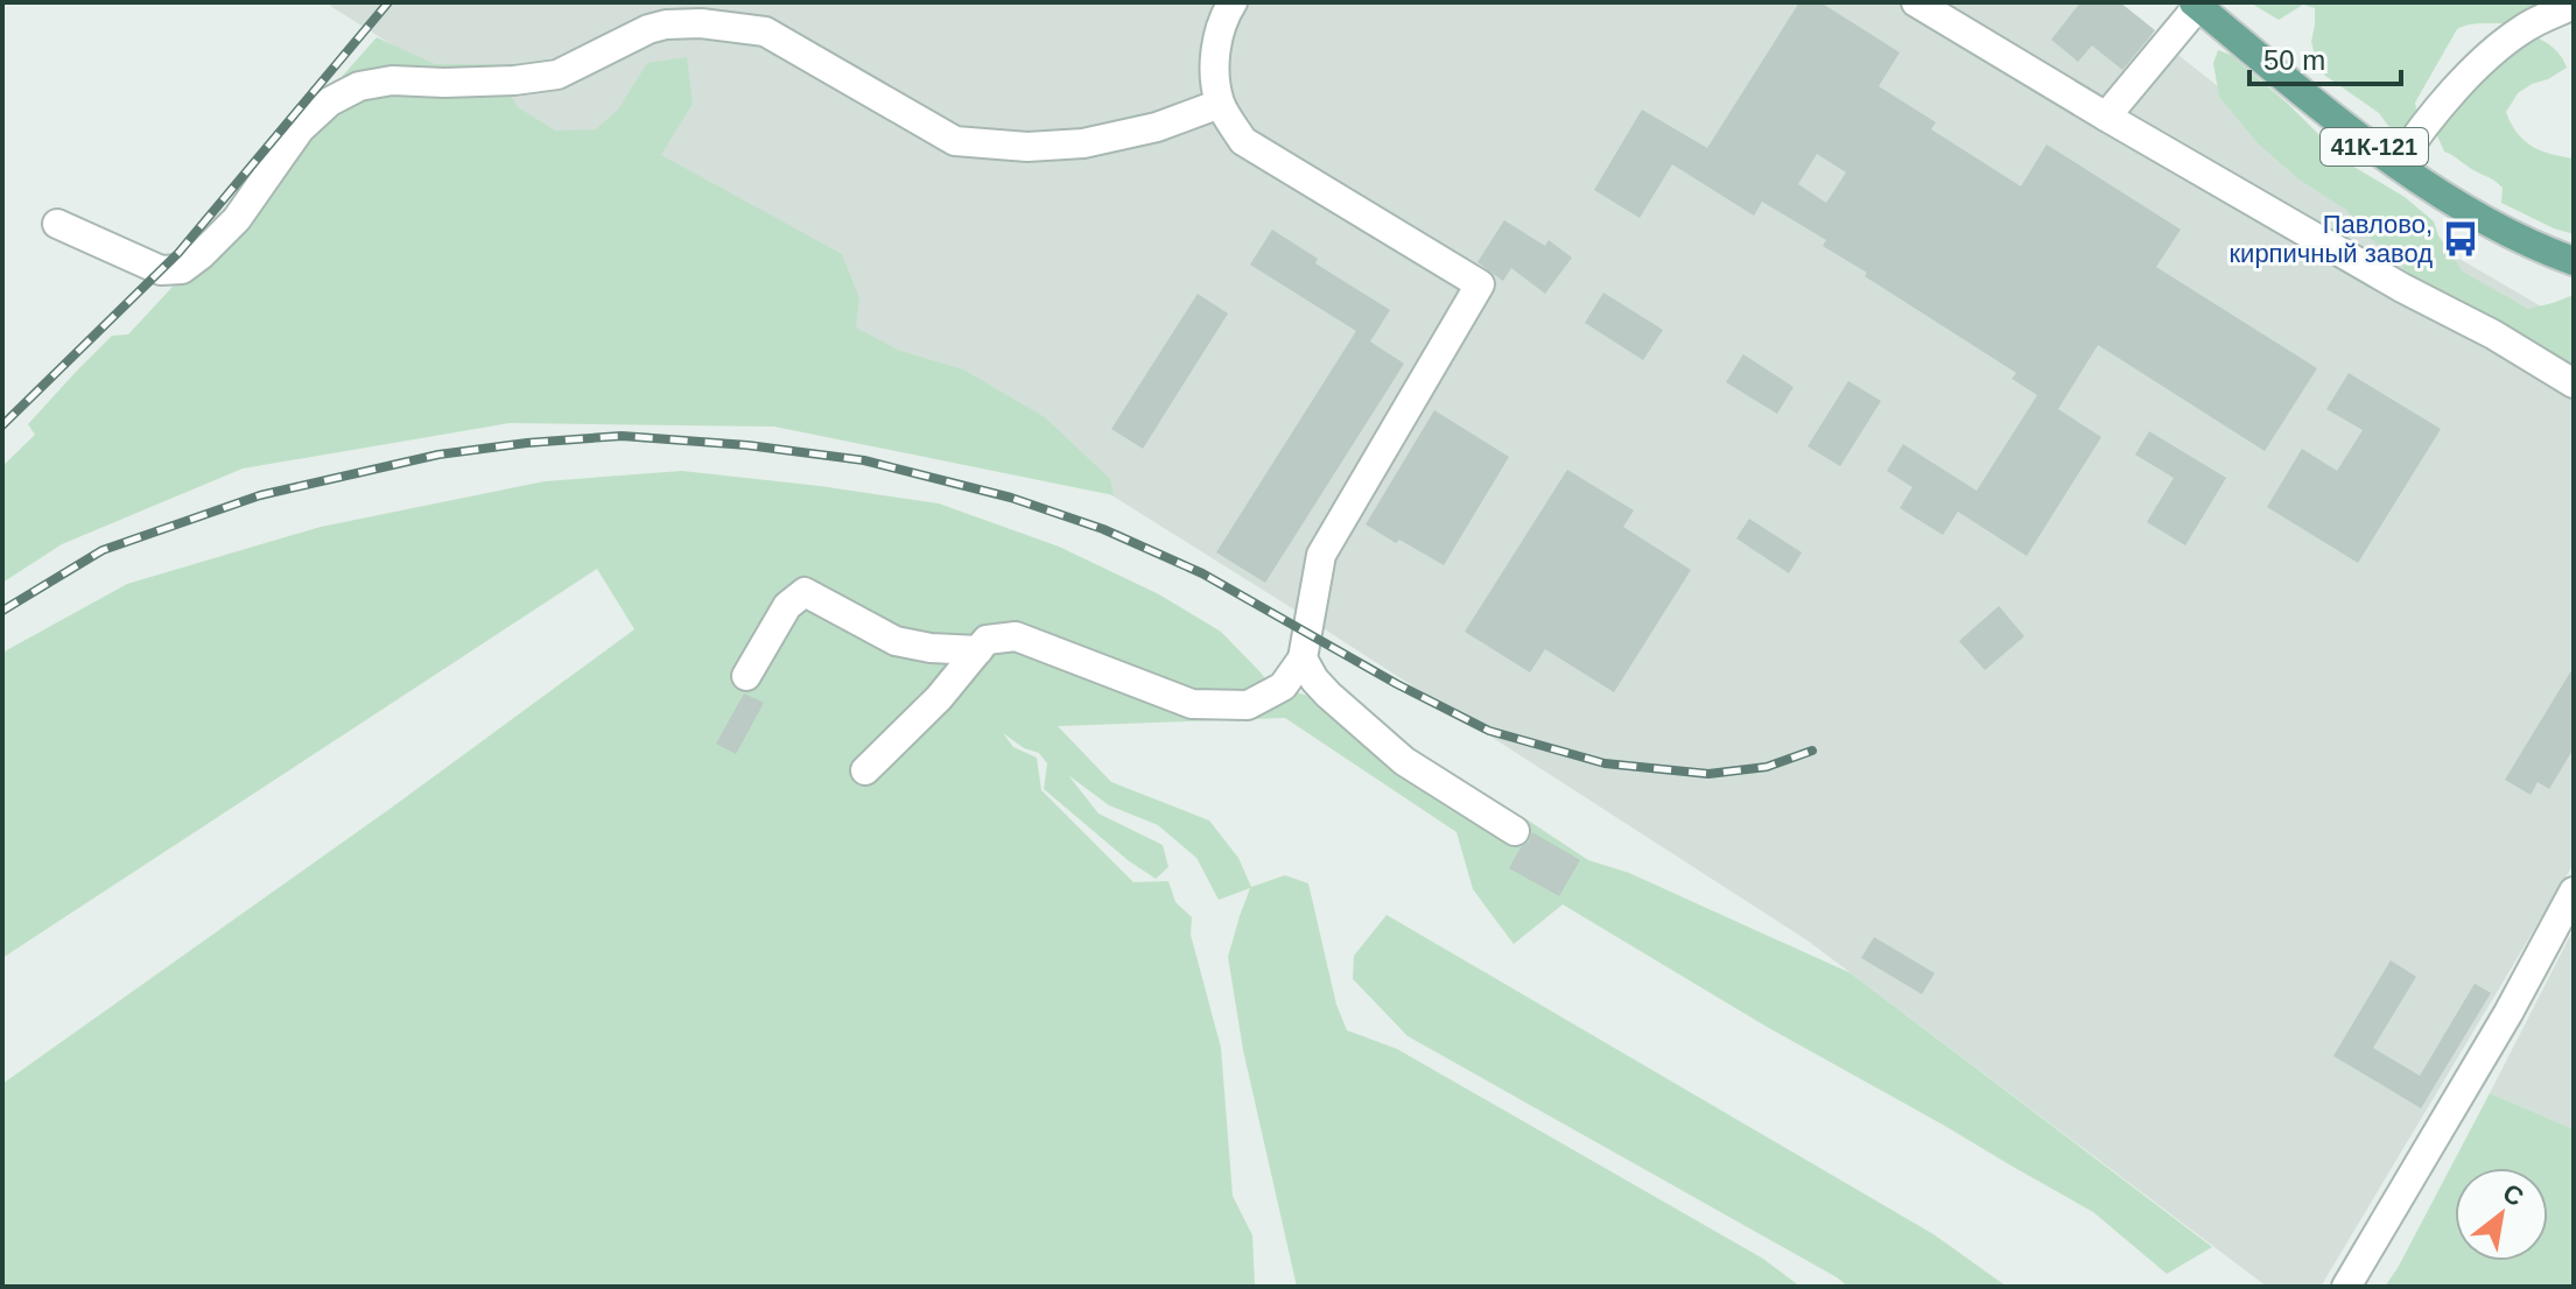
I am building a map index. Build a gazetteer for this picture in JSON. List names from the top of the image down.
{
  "streets": {
    "main road": ["41К-121"]
  },
  "places": {
    "bus stop": ["Павлово, кирпичный завод"]
  },
  "scale_bar": "50 m",
  "north": "top right"
}
